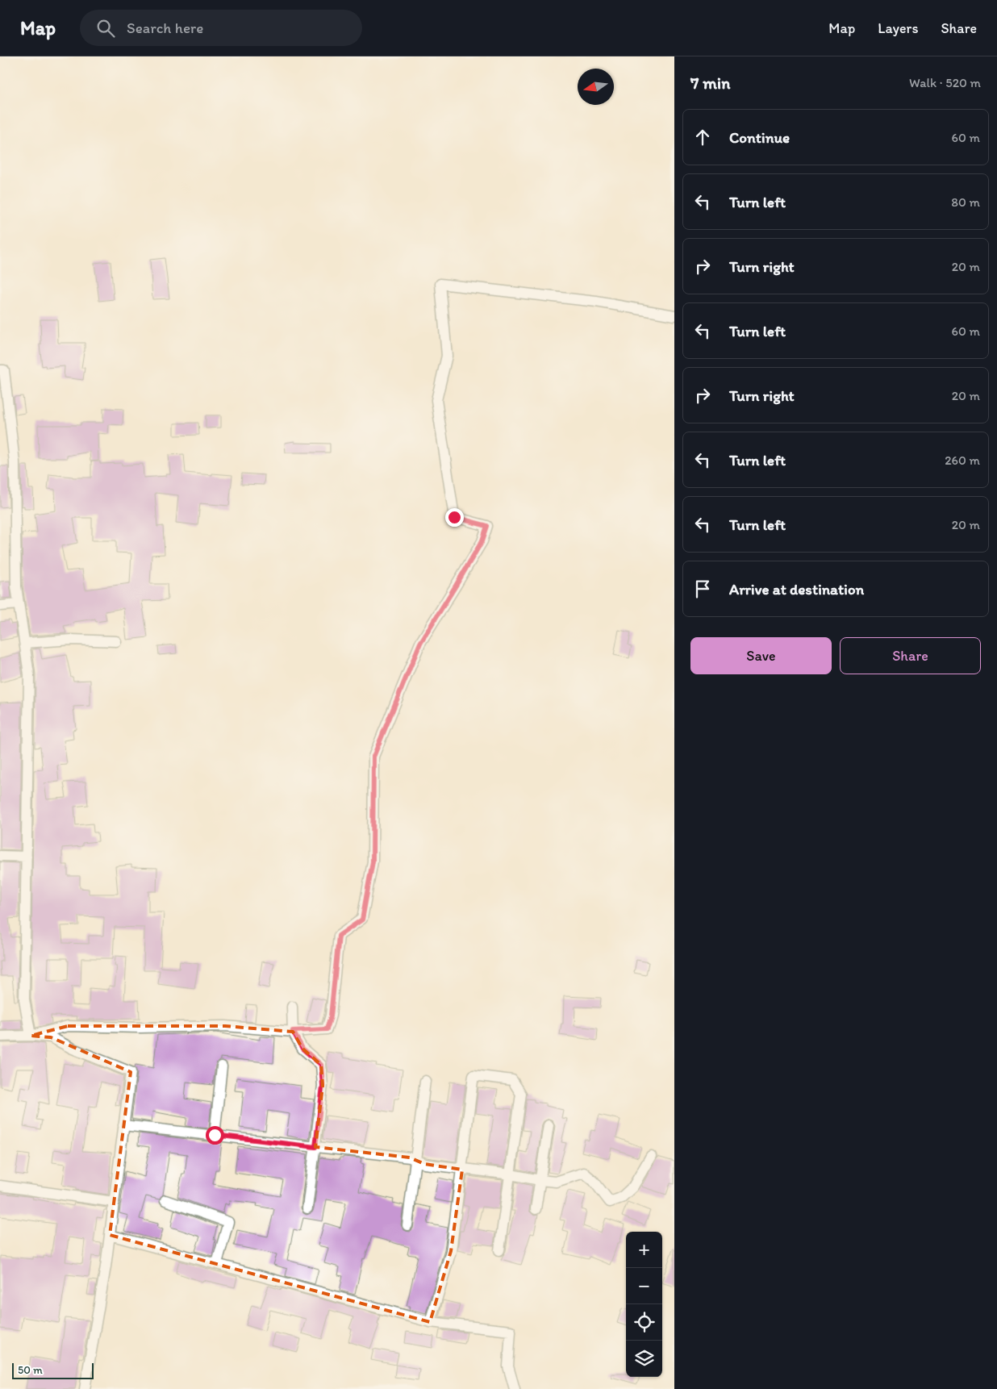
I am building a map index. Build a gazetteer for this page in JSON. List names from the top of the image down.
{
  "scale_bar": "50 m",
  "north": "left",
  "page": {
    "header": "Map",
    "search": "Search here",
    "nav": ["Map", "Layers", "Share"],
    "heading": ["7 min", "Walk · 520 m"],
    "list": [
      ["Continue", "60 m"],
      ["Turn left", "80 m"],
      ["Turn right", "20 m"],
      ["Turn left", "60 m"],
      ["Turn right", "20 m"],
      ["Turn left", "260 m"],
      ["Turn left", "20 m"],
      "Arrive at destination"
    ],
    "buttons": ["Save", "Share"],
    "map_buttons": ["+", "−"],
    "scale": "50 m"
  }
}
